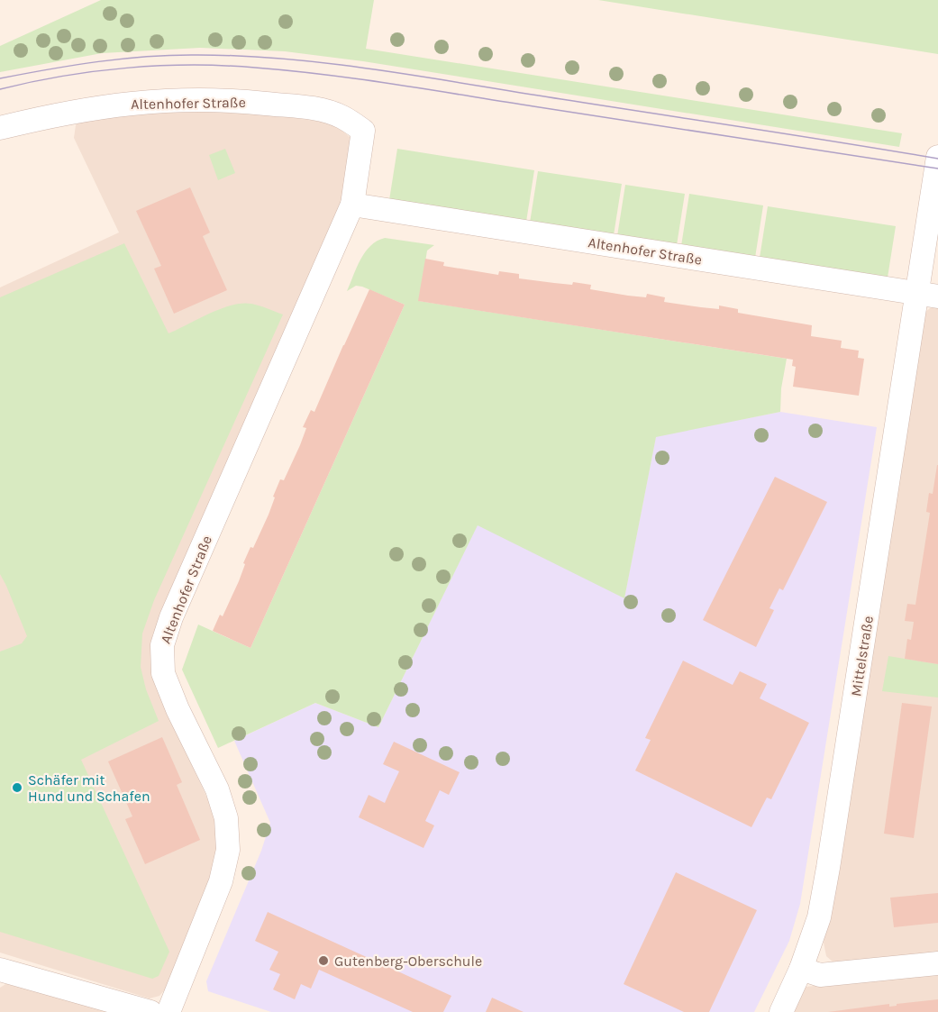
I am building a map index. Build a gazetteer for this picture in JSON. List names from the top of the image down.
{
  "streets": {
    "street": ["Altenhofer Straße", "Mittelstraße"]
  },
  "crossings": [
    ["Altenhofer Straße", "Mittelstraße"]
  ],
  "places": ["Schäfer mit Hund und Schafen", "Gutenberg-Oberschule"]
}
